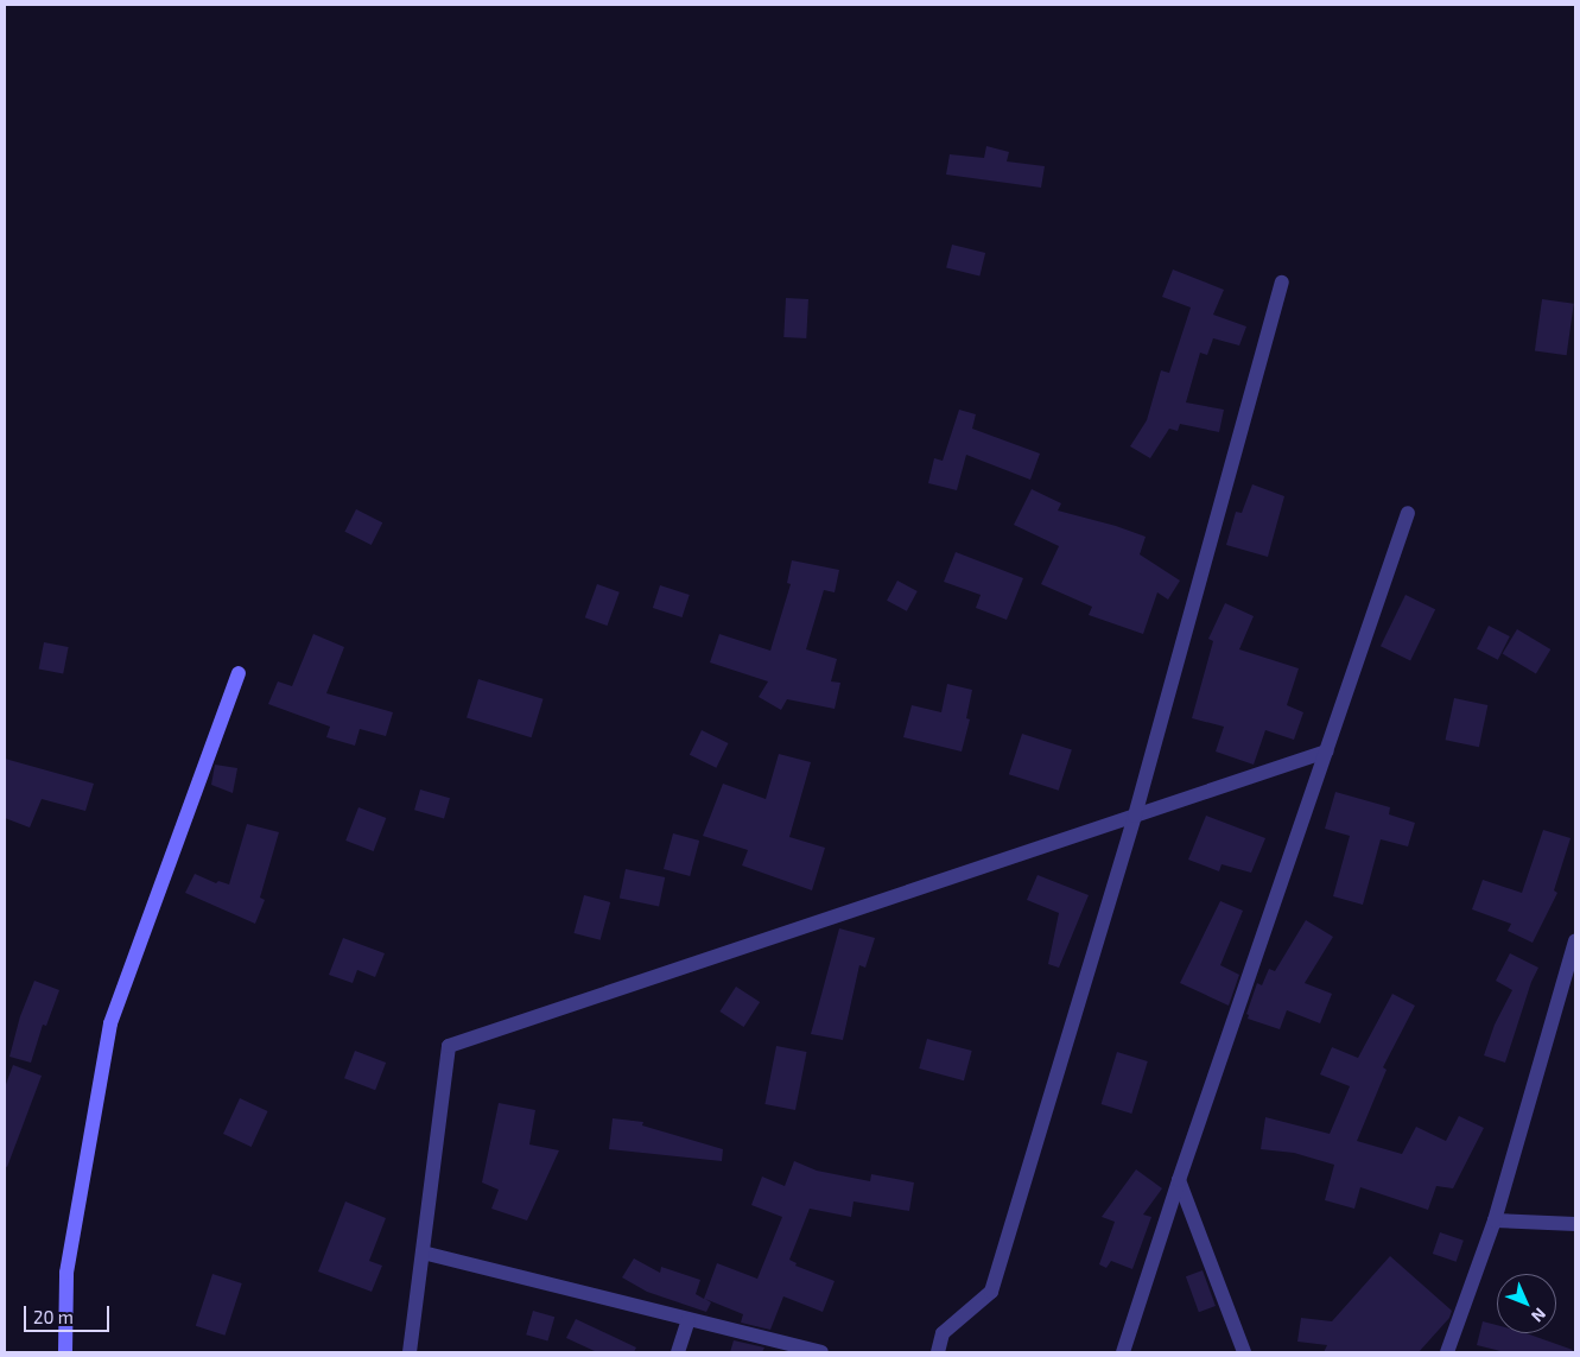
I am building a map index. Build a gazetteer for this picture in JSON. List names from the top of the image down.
{
  "scale_bar": "20 m",
  "north": "bottom right"
}
